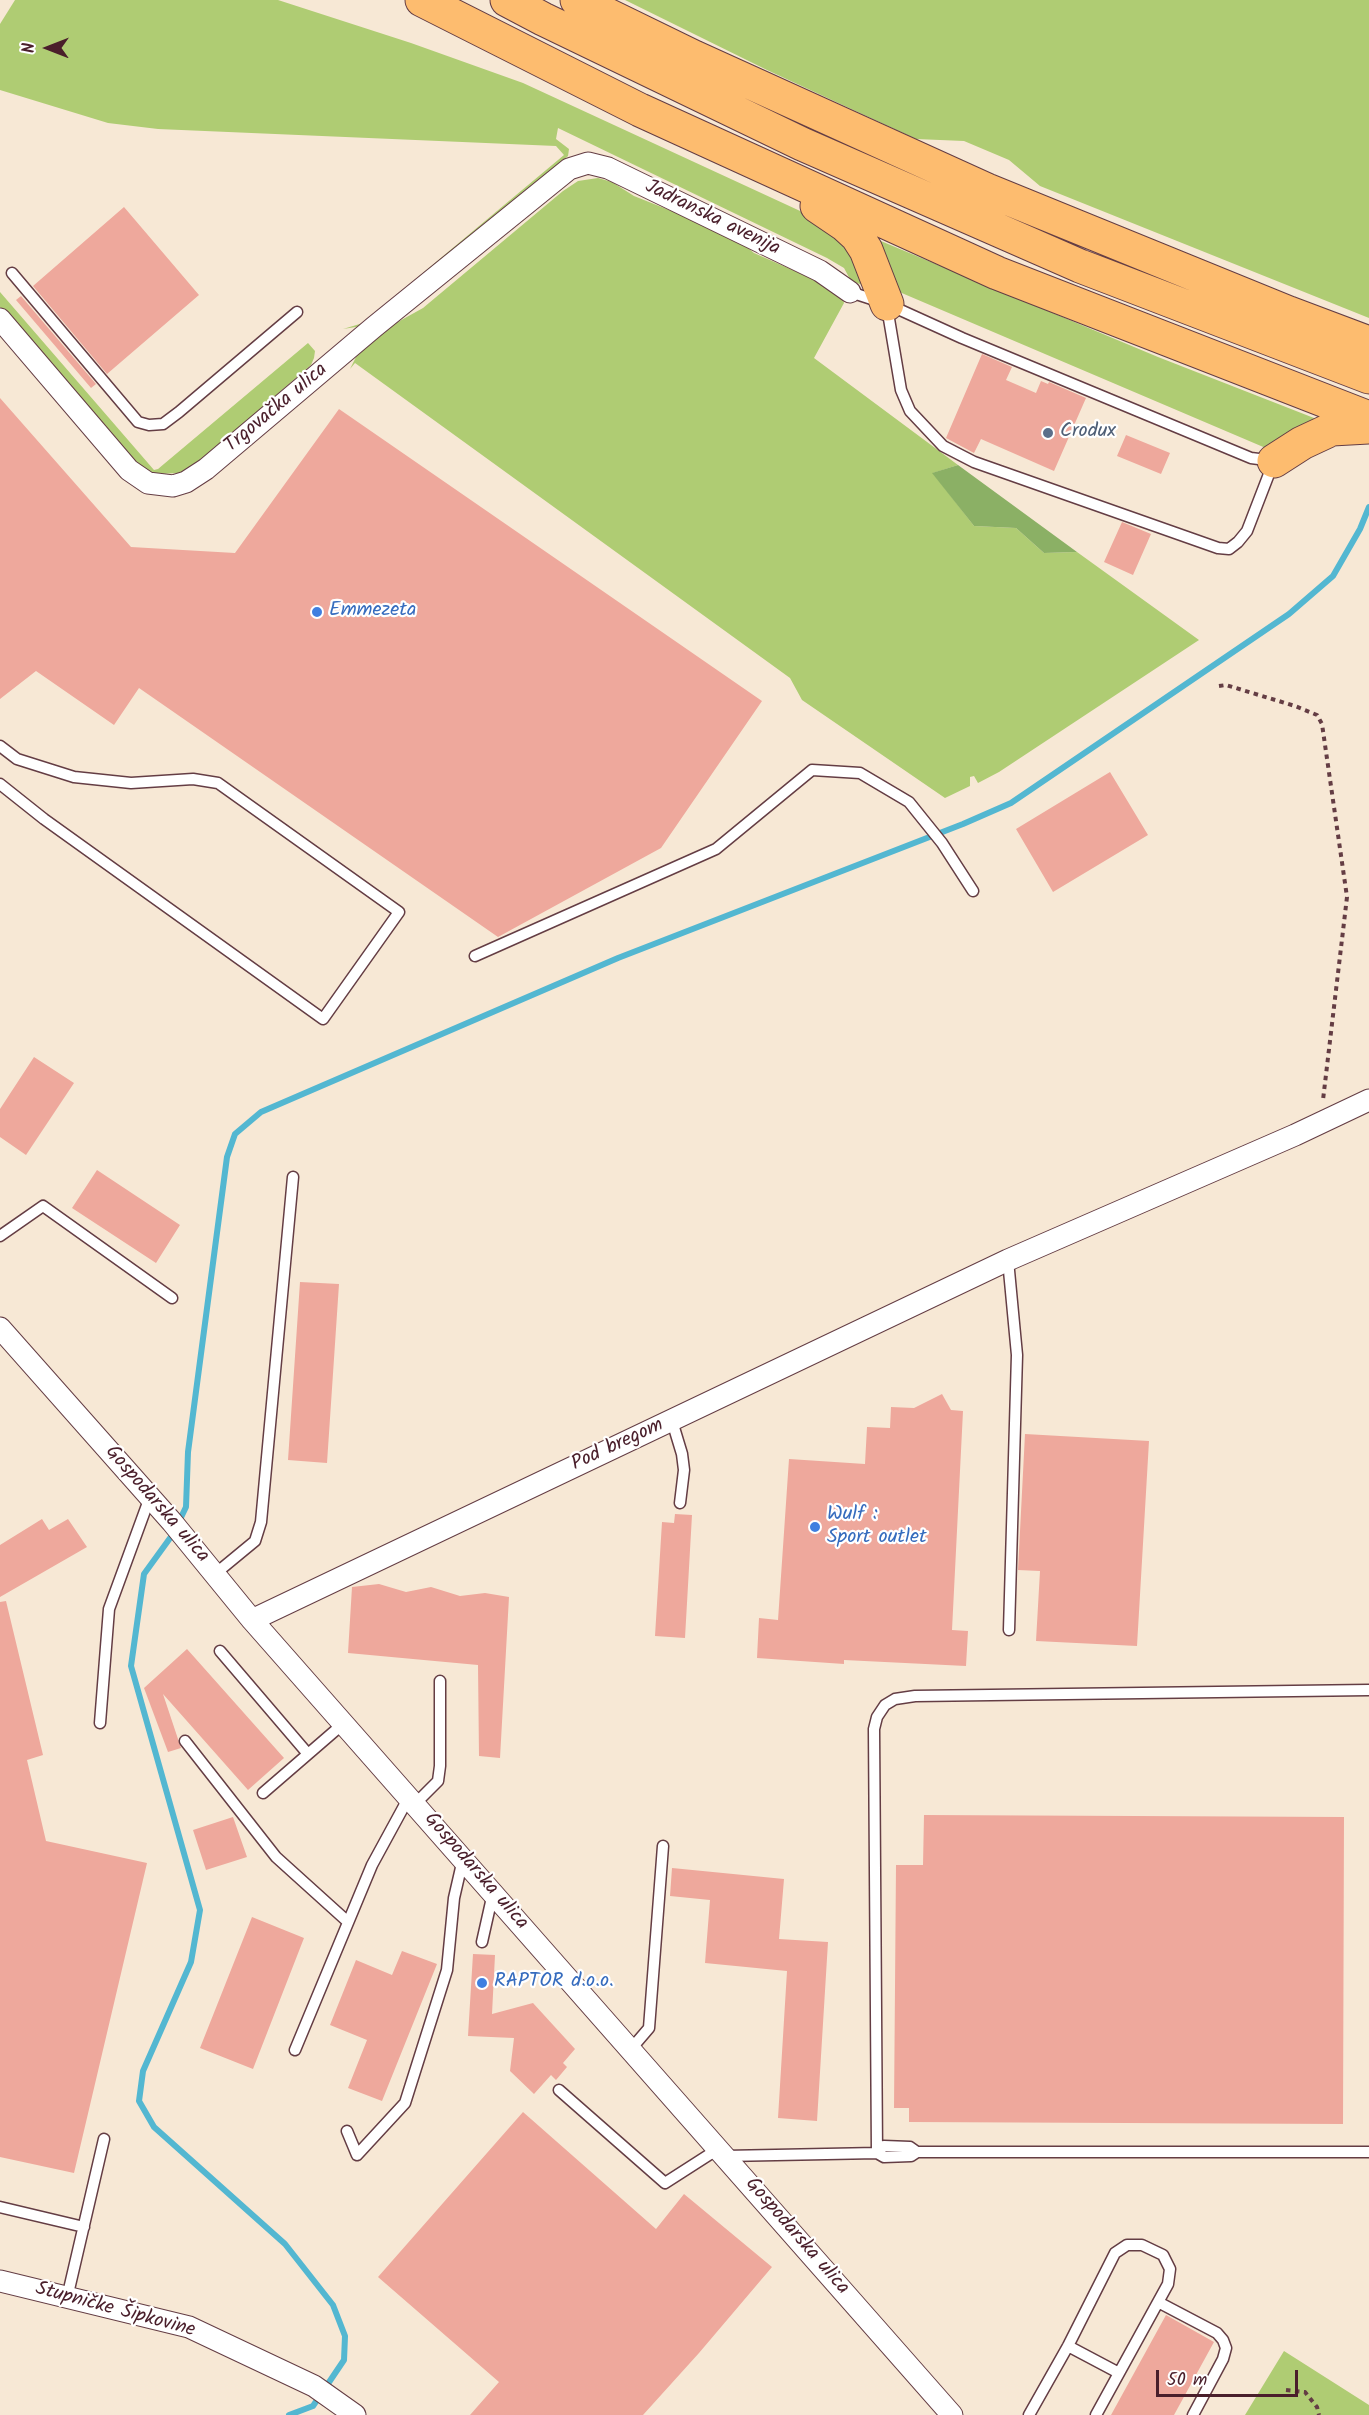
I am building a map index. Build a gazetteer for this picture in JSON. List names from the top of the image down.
{
  "streets": {
    "street": [
      "Jadranska avenija",
      "Trgovačka ulica",
      "Pod bregom",
      "Gospodarska ulica",
      "Stupničke Šipkovine"
    ]
  },
  "crossings": [
    ["Jadranska avenija", "Trgovačka ulica"],
    ["Pod bregom", "Gospodarska ulica"]
  ],
  "places": [
    "Crodux",
    "Emmezeta",
    "Wulf : Sport outlet",
    "RAPTOR d.o.o."
  ],
  "scale_bar": "50 m",
  "north": "left"
}
